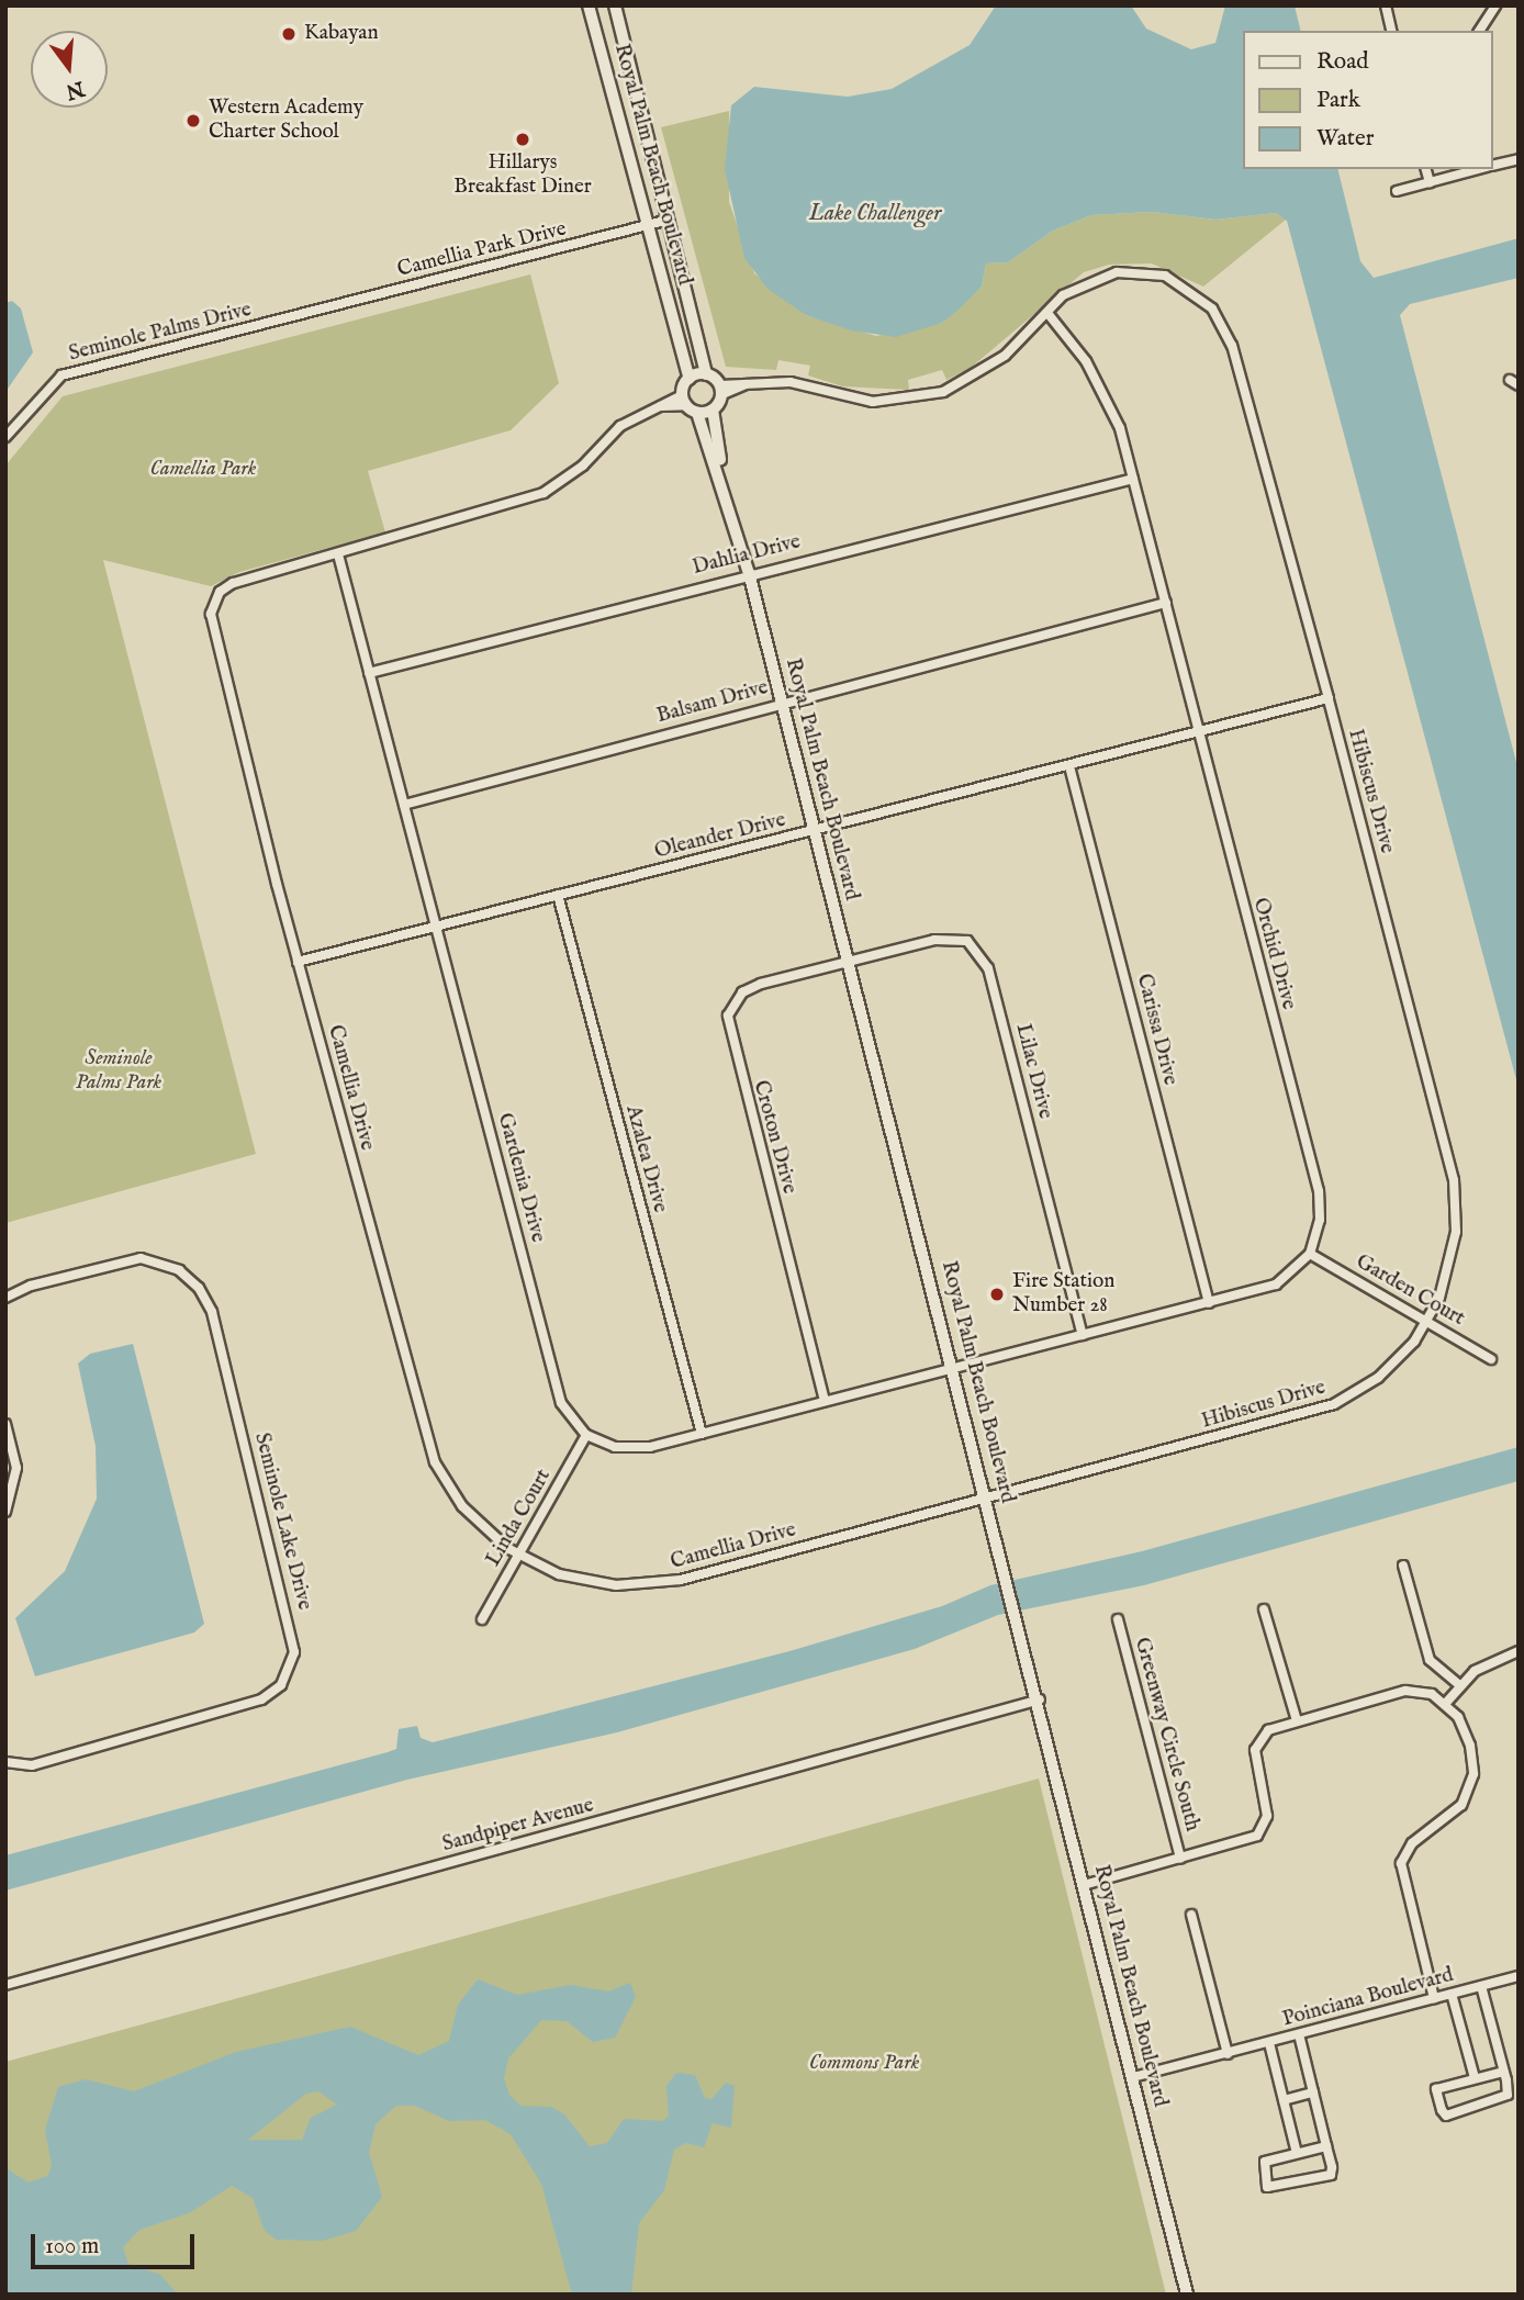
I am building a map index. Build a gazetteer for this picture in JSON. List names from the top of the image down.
{
  "streets": {
    "street": [
      "Royal Palm Beach Boulevard",
      "Camellia Park Drive",
      "Seminole Palms Drive",
      "Dahlia Drive",
      "Balsam Drive",
      "Hibiscus Drive",
      "Oleander Drive",
      "Orchid Drive",
      "Carissa Drive",
      "Lilac Drive",
      "Camellia Drive",
      "Croton Drive",
      "Azalea Drive",
      "Gardenia Drive",
      "Garden Court",
      "Linda Court",
      "Seminole Lake Drive",
      "Greenway Circle South",
      "Sandpiper Avenue",
      "Poinciana Boulevard"
    ]
  },
  "crossings": [
    ["Royal Palm Beach Boulevard", "Camellia Park Drive"],
    ["Royal Palm Beach Boulevard", "Dahlia Drive"],
    ["Royal Palm Beach Boulevard", "Balsam Drive"],
    ["Royal Palm Beach Boulevard", "Hibiscus Drive"],
    ["Royal Palm Beach Boulevard", "Oleander Drive"],
    ["Royal Palm Beach Boulevard", "Lilac Drive"],
    ["Royal Palm Beach Boulevard", "Camellia Drive"],
    ["Royal Palm Beach Boulevard", "Croton Drive"],
    ["Royal Palm Beach Boulevard", "Sandpiper Avenue"],
    ["Royal Palm Beach Boulevard", "Poinciana Boulevard"],
    ["Camellia Park Drive", "Seminole Palms Drive"],
    ["Dahlia Drive", "Orchid Drive"],
    ["Dahlia Drive", "Gardenia Drive"],
    ["Balsam Drive", "Orchid Drive"],
    ["Balsam Drive", "Gardenia Drive"],
    ["Hibiscus Drive", "Oleander Drive"],
    ["Hibiscus Drive", "Orchid Drive"],
    ["Hibiscus Drive", "Camellia Drive"],
    ["Hibiscus Drive", "Garden Court"],
    ["Oleander Drive", "Orchid Drive"],
    ["Oleander Drive", "Carissa Drive"],
    ["Oleander Drive", "Camellia Drive"],
    ["Oleander Drive", "Azalea Drive"],
    ["Oleander Drive", "Gardenia Drive"],
    ["Orchid Drive", "Garden Court"],
    ["Lilac Drive", "Croton Drive"],
    ["Camellia Drive", "Gardenia Drive"],
    ["Camellia Drive", "Linda Court"],
    ["Gardenia Drive", "Linda Court"]
  ],
  "water": ["Lake Challenger"],
  "parks": ["Camellia Park", "Seminole Palms Park", "Commons Park"],
  "places": [
    "Kabayan",
    "Western Academy Charter School",
    "Hillarys Breakfast Diner",
    "Fire Station Number 28"
  ],
  "legend": ["Road", "Park", "Water"],
  "scale_bar": "100 m",
  "north": "bottom"
}
